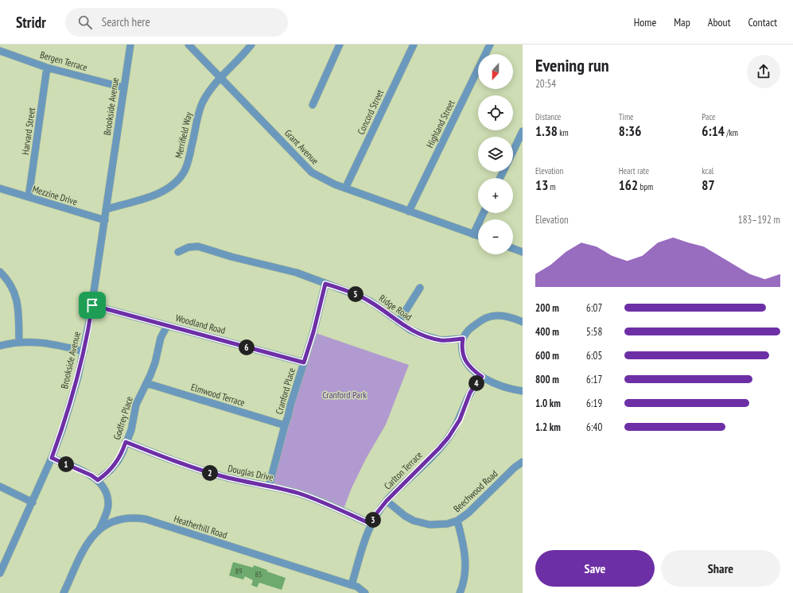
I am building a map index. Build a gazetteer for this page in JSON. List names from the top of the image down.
{
  "streets": {
    "street": [
      "Bergen Terrace",
      "Brookside Avenue",
      "Concord Street",
      "Highland Street",
      "Harvard Street",
      "Merrifield Way",
      "Grant Avenue",
      "Mezzine Drive",
      "Ridge Road",
      "Woodland Road",
      "Cranford Place",
      "Elmwood Terrace",
      "Godfrey Place",
      "Carlton Terrace",
      "Douglas Drive",
      "Beechwood Road",
      "Heatherhill Road"
    ]
  },
  "crossings": [
    ["Bergen Terrace", "Brookside Avenue"],
    ["Bergen Terrace", "Harvard Street"],
    ["Brookside Avenue", "Merrifield Way"],
    ["Brookside Avenue", "Mezzine Drive"],
    ["Brookside Avenue", "Woodland Road"],
    ["Concord Street", "Grant Avenue"],
    ["Highland Street", "Grant Avenue"],
    ["Harvard Street", "Mezzine Drive"],
    ["Merrifield Way", "Grant Avenue"],
    ["Ridge Road", "Cranford Place"],
    ["Woodland Road", "Cranford Place"],
    ["Woodland Road", "Godfrey Place"],
    ["Cranford Place", "Elmwood Terrace"],
    ["Cranford Place", "Douglas Drive"],
    ["Elmwood Terrace", "Godfrey Place"],
    ["Godfrey Place", "Douglas Drive"],
    ["Carlton Terrace", "Douglas Drive"],
    ["Carlton Terrace", "Beechwood Road"],
    ["Carlton Terrace", "Heatherhill Road"]
  ],
  "parks": ["Cranford Park"],
  "house_numbers": ["89", "85"],
  "north": "bottom",
  "page": {
    "header": "Stridr",
    "search": "Search here",
    "nav": [
      "Home",
      "Map",
      "About",
      "Contact"
    ],
    "heading": ["Evening run", "20:54"],
    "map_buttons": ["+", "−"],
    "stats": [
      ["Distance", "1.38 km"],
      ["Time", "8:36"],
      ["Pace", "6:14 /km"],
      ["Elevation", "13 m"],
      ["Heart rate", "162 bpm"],
      ["kcal", "87"]
    ],
    "chart": ["Elevation", "183–192 m"],
    "pins": [
      "5",
      "6",
      "4",
      "1",
      "2",
      "3"
    ],
    "list": [
      {
        "name": "200 m",
        "note": "6:07"
      },
      {
        "name": "400 m",
        "note": "5:58"
      },
      {
        "name": "600 m",
        "note": "6:05"
      },
      {
        "name": "800 m",
        "note": "6:17"
      },
      {
        "name": "1.0 km",
        "note": "6:19"
      },
      {
        "name": "1.2 km",
        "note": "6:40"
      }
    ],
    "buttons": ["Save", "Share"]
  }
}
